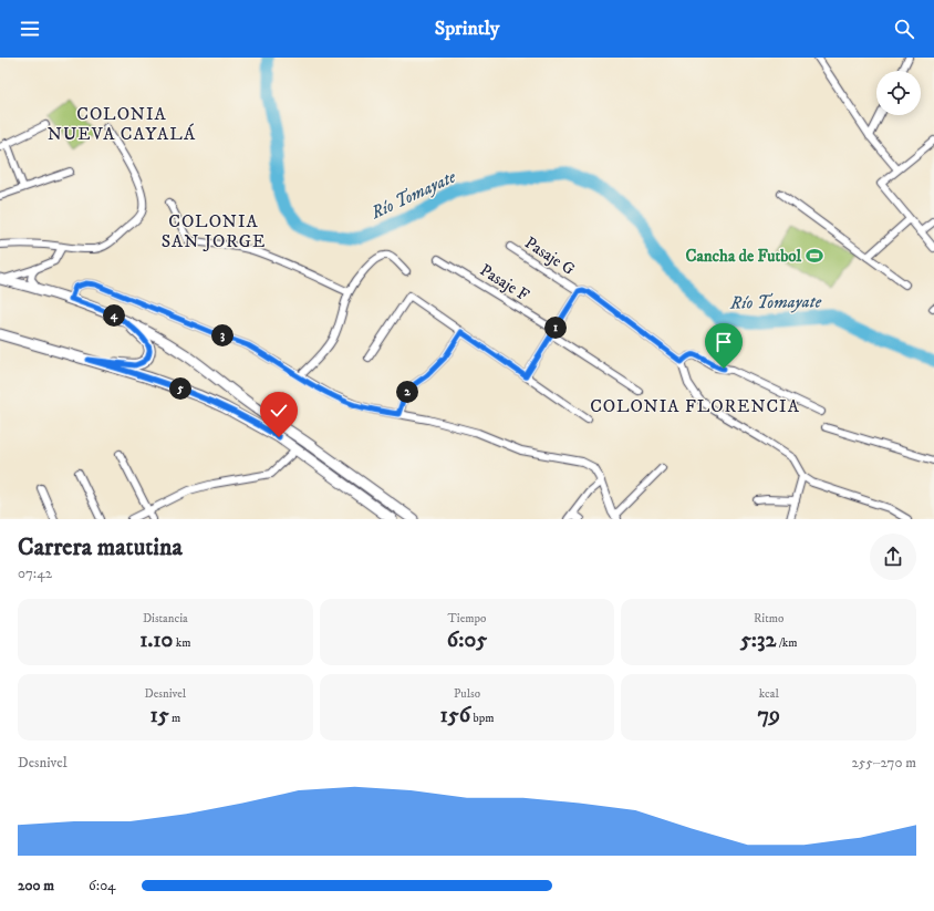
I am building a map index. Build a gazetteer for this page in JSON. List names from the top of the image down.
{
  "streets": {
    "street": ["Pasaje G", "Pasaje F"]
  },
  "districts": ["COLONIA NUEVA CAYALÁ", "COLONIA SAN JORGE", "COLONIA FLORENCIA"],
  "water": ["Río Tomayate"],
  "places": {
    "sports": ["Cancha de Futbol"]
  },
  "page": {
    "header": "Sprintly",
    "pins": [
      "4",
      "1",
      "3",
      "5",
      "2"
    ],
    "heading": ["Carrera matutina", "07:42"],
    "stats": [
      ["Distancia", "1.10 km"],
      ["Tiempo", "6:05"],
      ["Ritmo", "5:32 /km"],
      ["Desnivel", "15 m"],
      ["Pulso", "156 bpm"],
      ["kcal", "79"]
    ],
    "chart": ["Desnivel", "255–270 m"],
    "list": [
      {
        "name": "200 m",
        "note": "6:04"
      }
    ]
  }
}
